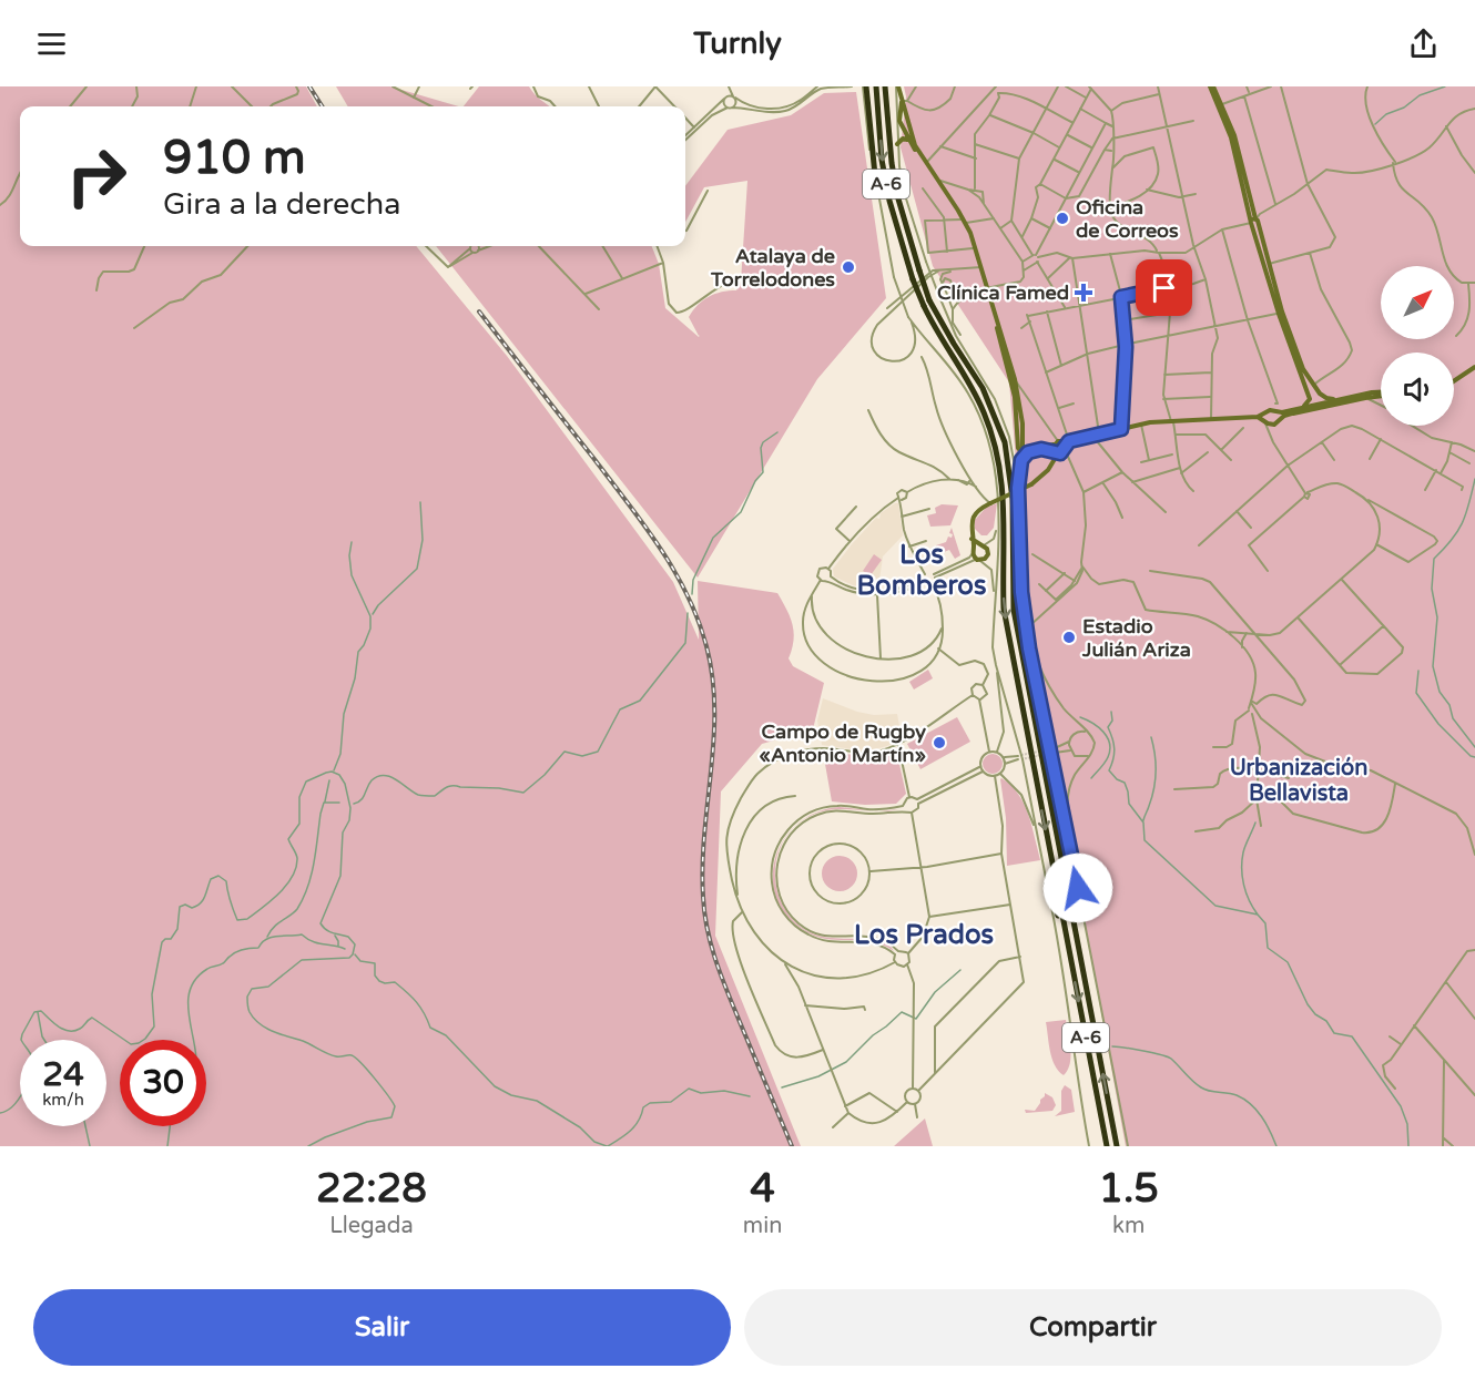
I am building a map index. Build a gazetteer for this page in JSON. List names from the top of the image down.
{
  "streets": {
    "highway": ["A-6"]
  },
  "districts": ["Los Bomberos", "Urbanización Bellavista", "Los Prados"],
  "places": {
    "other": [
      "Oficina de Correos",
      "Atalaya de Torrelodones",
      "Estadio Julián Ariza",
      "Campo de Rugby «Antonio Martín»"
    ],
    "health": ["Clínica Famed"]
  },
  "north": "top right",
  "page": {
    "header": "Turnly",
    "turn": ["910 m", "Gira a la derecha"],
    "speed": "24 km/h",
    "limit": "30",
    "eta": [
      "22:28",
      "Llegada",
      "4",
      "min",
      "1.5",
      "km"
    ],
    "buttons": ["Salir", "Compartir"]
  }
}
